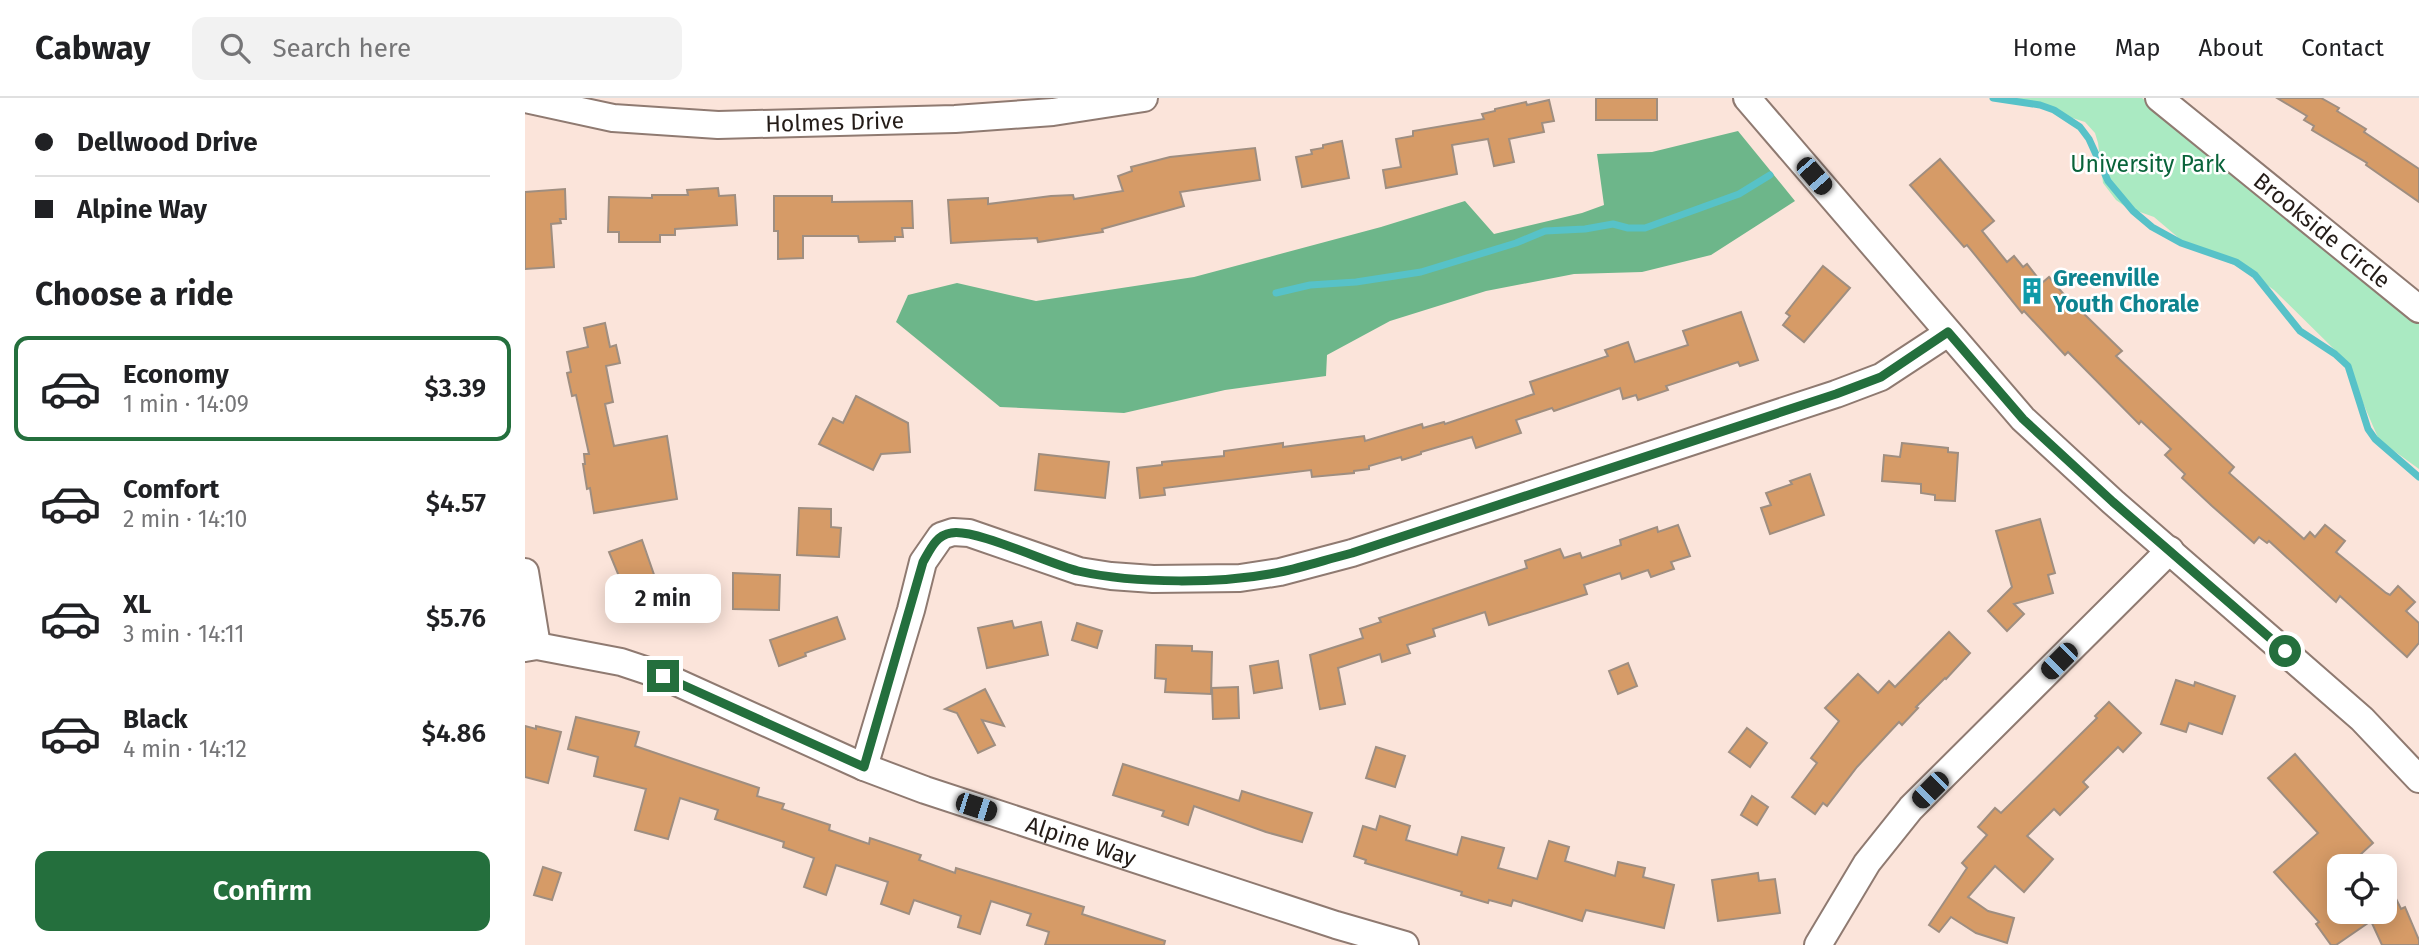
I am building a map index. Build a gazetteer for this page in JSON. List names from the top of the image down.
{
  "streets": {
    "street": ["Holmes Drive", "Brookside Circle", "Alpine Way"]
  },
  "parks": ["University Park"],
  "places": {
    "building": ["Greenville Youth Chorale"]
  },
  "page": {
    "header": "Cabway",
    "search": "Search here",
    "nav": [
      "Home",
      "Map",
      "About",
      "Contact"
    ],
    "banner": ["Dellwood Drive", "Alpine Way"],
    "heading": "Choose a ride",
    "list": [
      {
        "name": "Economy",
        "note": "1 min · 14:09",
        "value": "$3.39"
      },
      {
        "name": "Comfort",
        "note": "2 min · 14:10",
        "value": "$4.57"
      },
      {
        "name": "XL",
        "note": "3 min · 14:11",
        "value": "$5.76"
      },
      {
        "name": "Black",
        "note": "4 min · 14:12",
        "value": "$4.86"
      }
    ],
    "bubble": "2 min",
    "buttons": "Confirm"
  }
}
